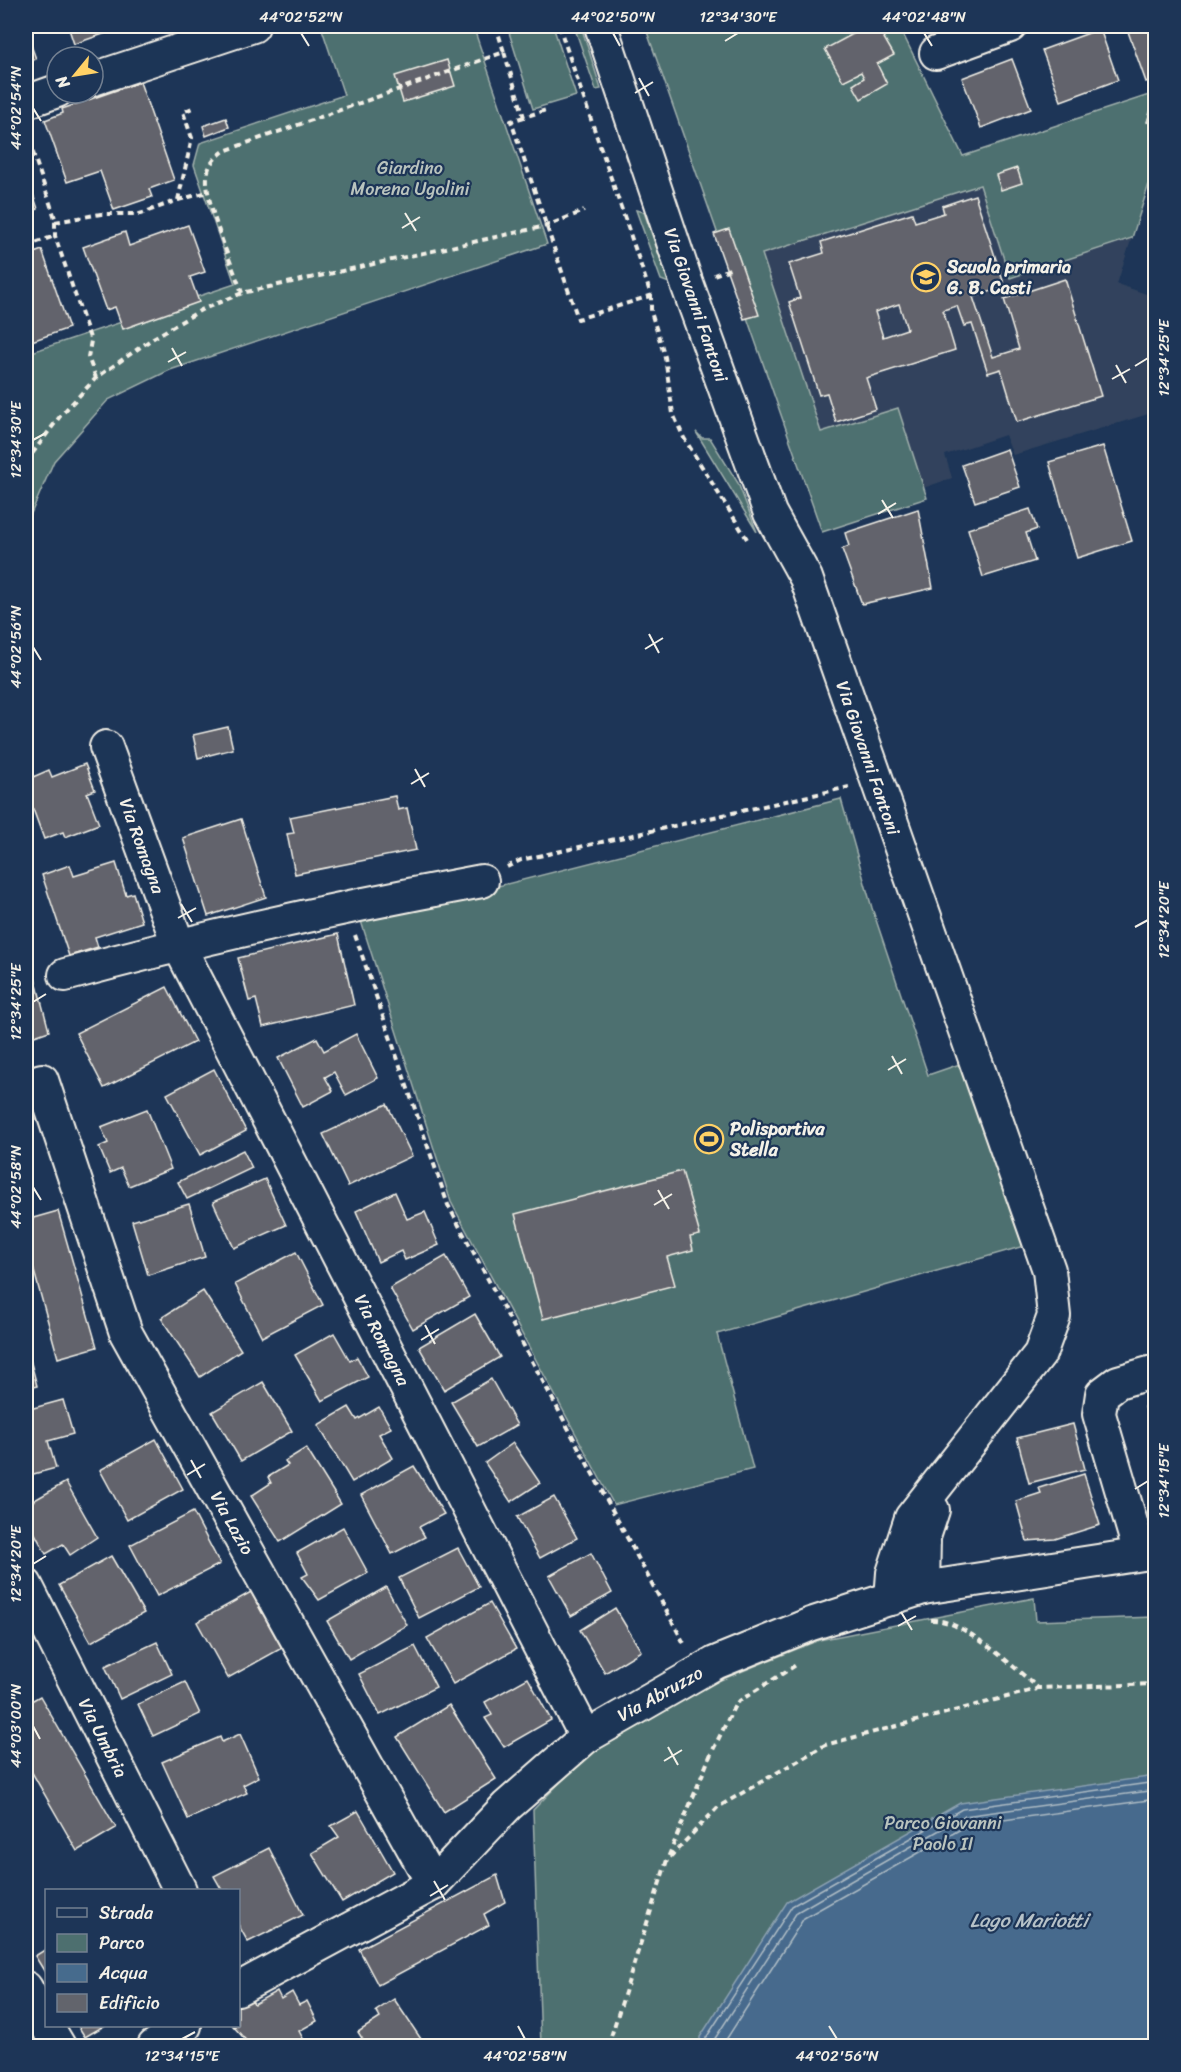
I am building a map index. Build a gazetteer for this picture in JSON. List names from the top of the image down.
{
  "streets": {
    "street": [
      "Via Giovanni Fantoni",
      "Via Romagna",
      "Via Lazio",
      "Via Abruzzo",
      "Via Umbria"
    ]
  },
  "crossings": [
    ["Via Giovanni Fantoni", "Via Abruzzo"],
    ["Via Romagna", "Via Abruzzo"],
    ["Via Lazio", "Via Abruzzo"]
  ],
  "water": ["Lago Mariotti"],
  "parks": ["Giardino Morena Ugolini", "Parco Giovanni Paolo II"],
  "places": {
    "school or university": ["Scuola primaria G. B. Casti"],
    "sports": ["Polisportiva Stella"]
  },
  "legend": [
    "Strada",
    "Parco",
    "Acqua",
    "Edificio"
  ],
  "north": "bottom left",
  "coordinates": [
    "44°02'52\"N",
    "44°02'50\"N",
    "12°34'30\"E",
    "44°02'48\"N",
    "44°02'54\"N",
    "12°34'25\"E",
    "44°02'56\"N",
    "12°34'20\"E",
    "44°02'58\"N",
    "12°34'15\"E",
    "44°03'00\"N"
  ]
}
